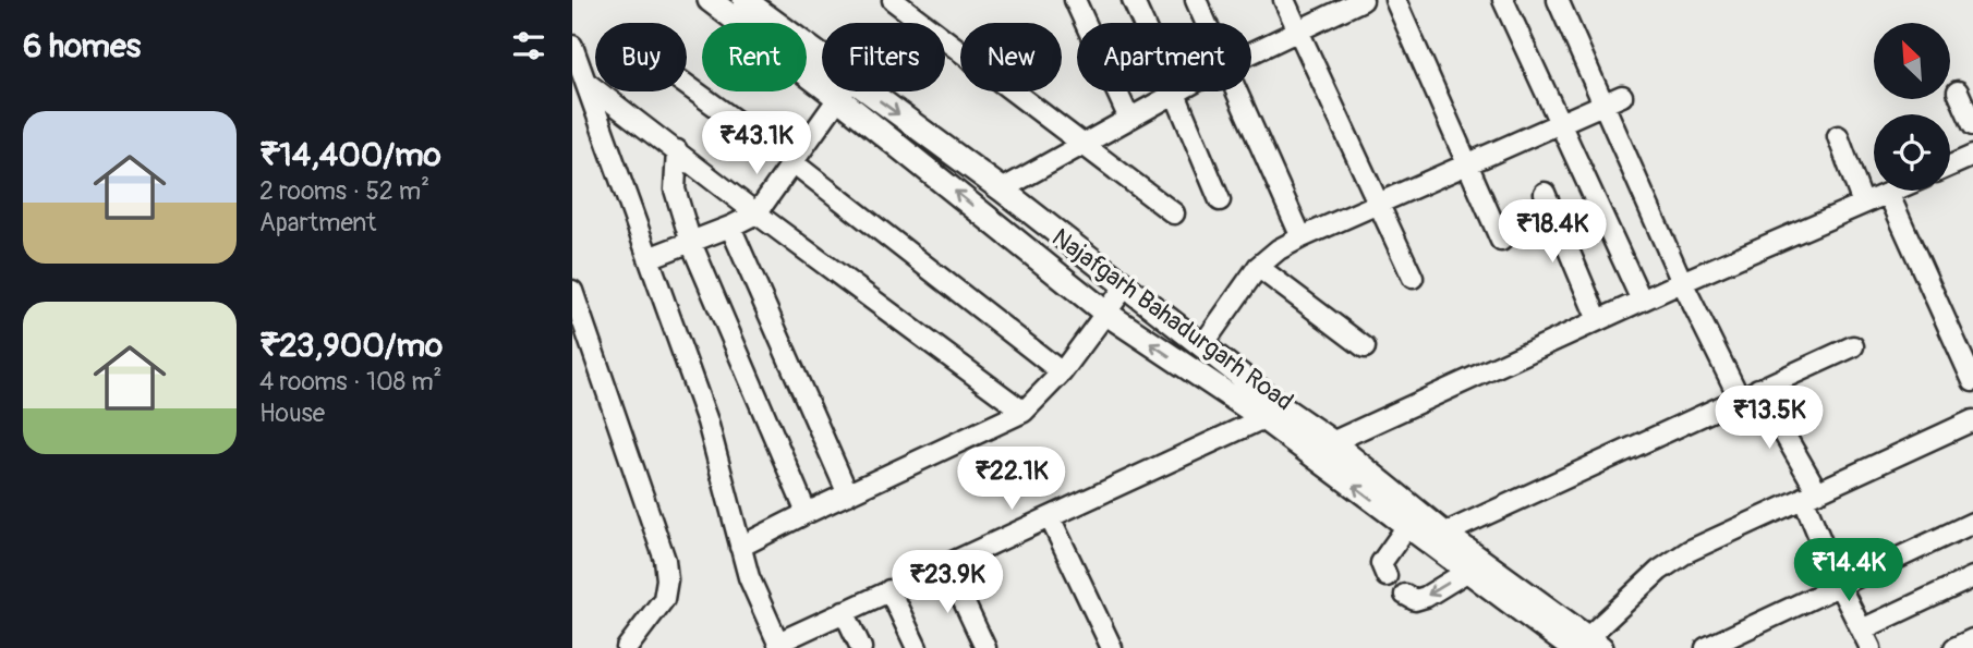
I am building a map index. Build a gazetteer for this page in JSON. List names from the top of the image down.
{
  "streets": {
    "main road": ["Najafgarh Bahadurgarh Road"]
  },
  "north": "top left",
  "page": {
    "heading": "6 homes",
    "chip": [
      "Buy",
      "Rent",
      "Filters",
      "New",
      "Apartment"
    ],
    "list": [
      {
        "name": "₹14,400/mo",
        "note": "2 rooms · 52 m² · Apartment"
      },
      {
        "name": "₹23,900/mo",
        "note": "4 rooms · 108 m² · House"
      }
    ],
    "price": [
      "₹43.1K",
      "₹18.4K",
      "₹13.5K",
      "₹22.1K",
      "₹14.4K",
      "₹23.9K"
    ]
  }
}
